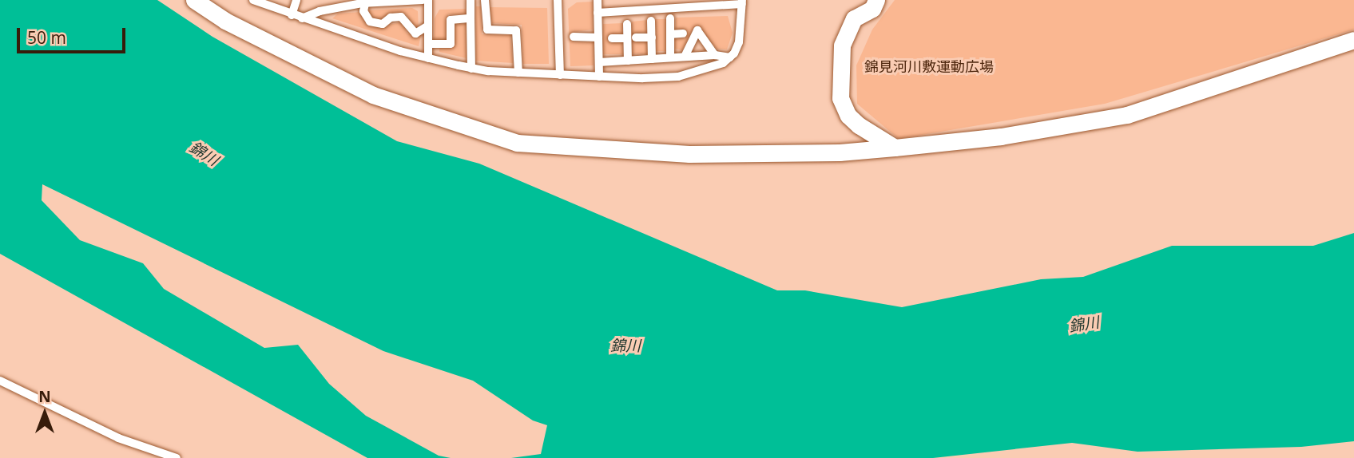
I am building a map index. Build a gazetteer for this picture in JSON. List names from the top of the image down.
{
  "water": ["錦川"],
  "parks": ["錦見河川敷運動広場"],
  "scale_bar": "50 m",
  "north": "top"
}
